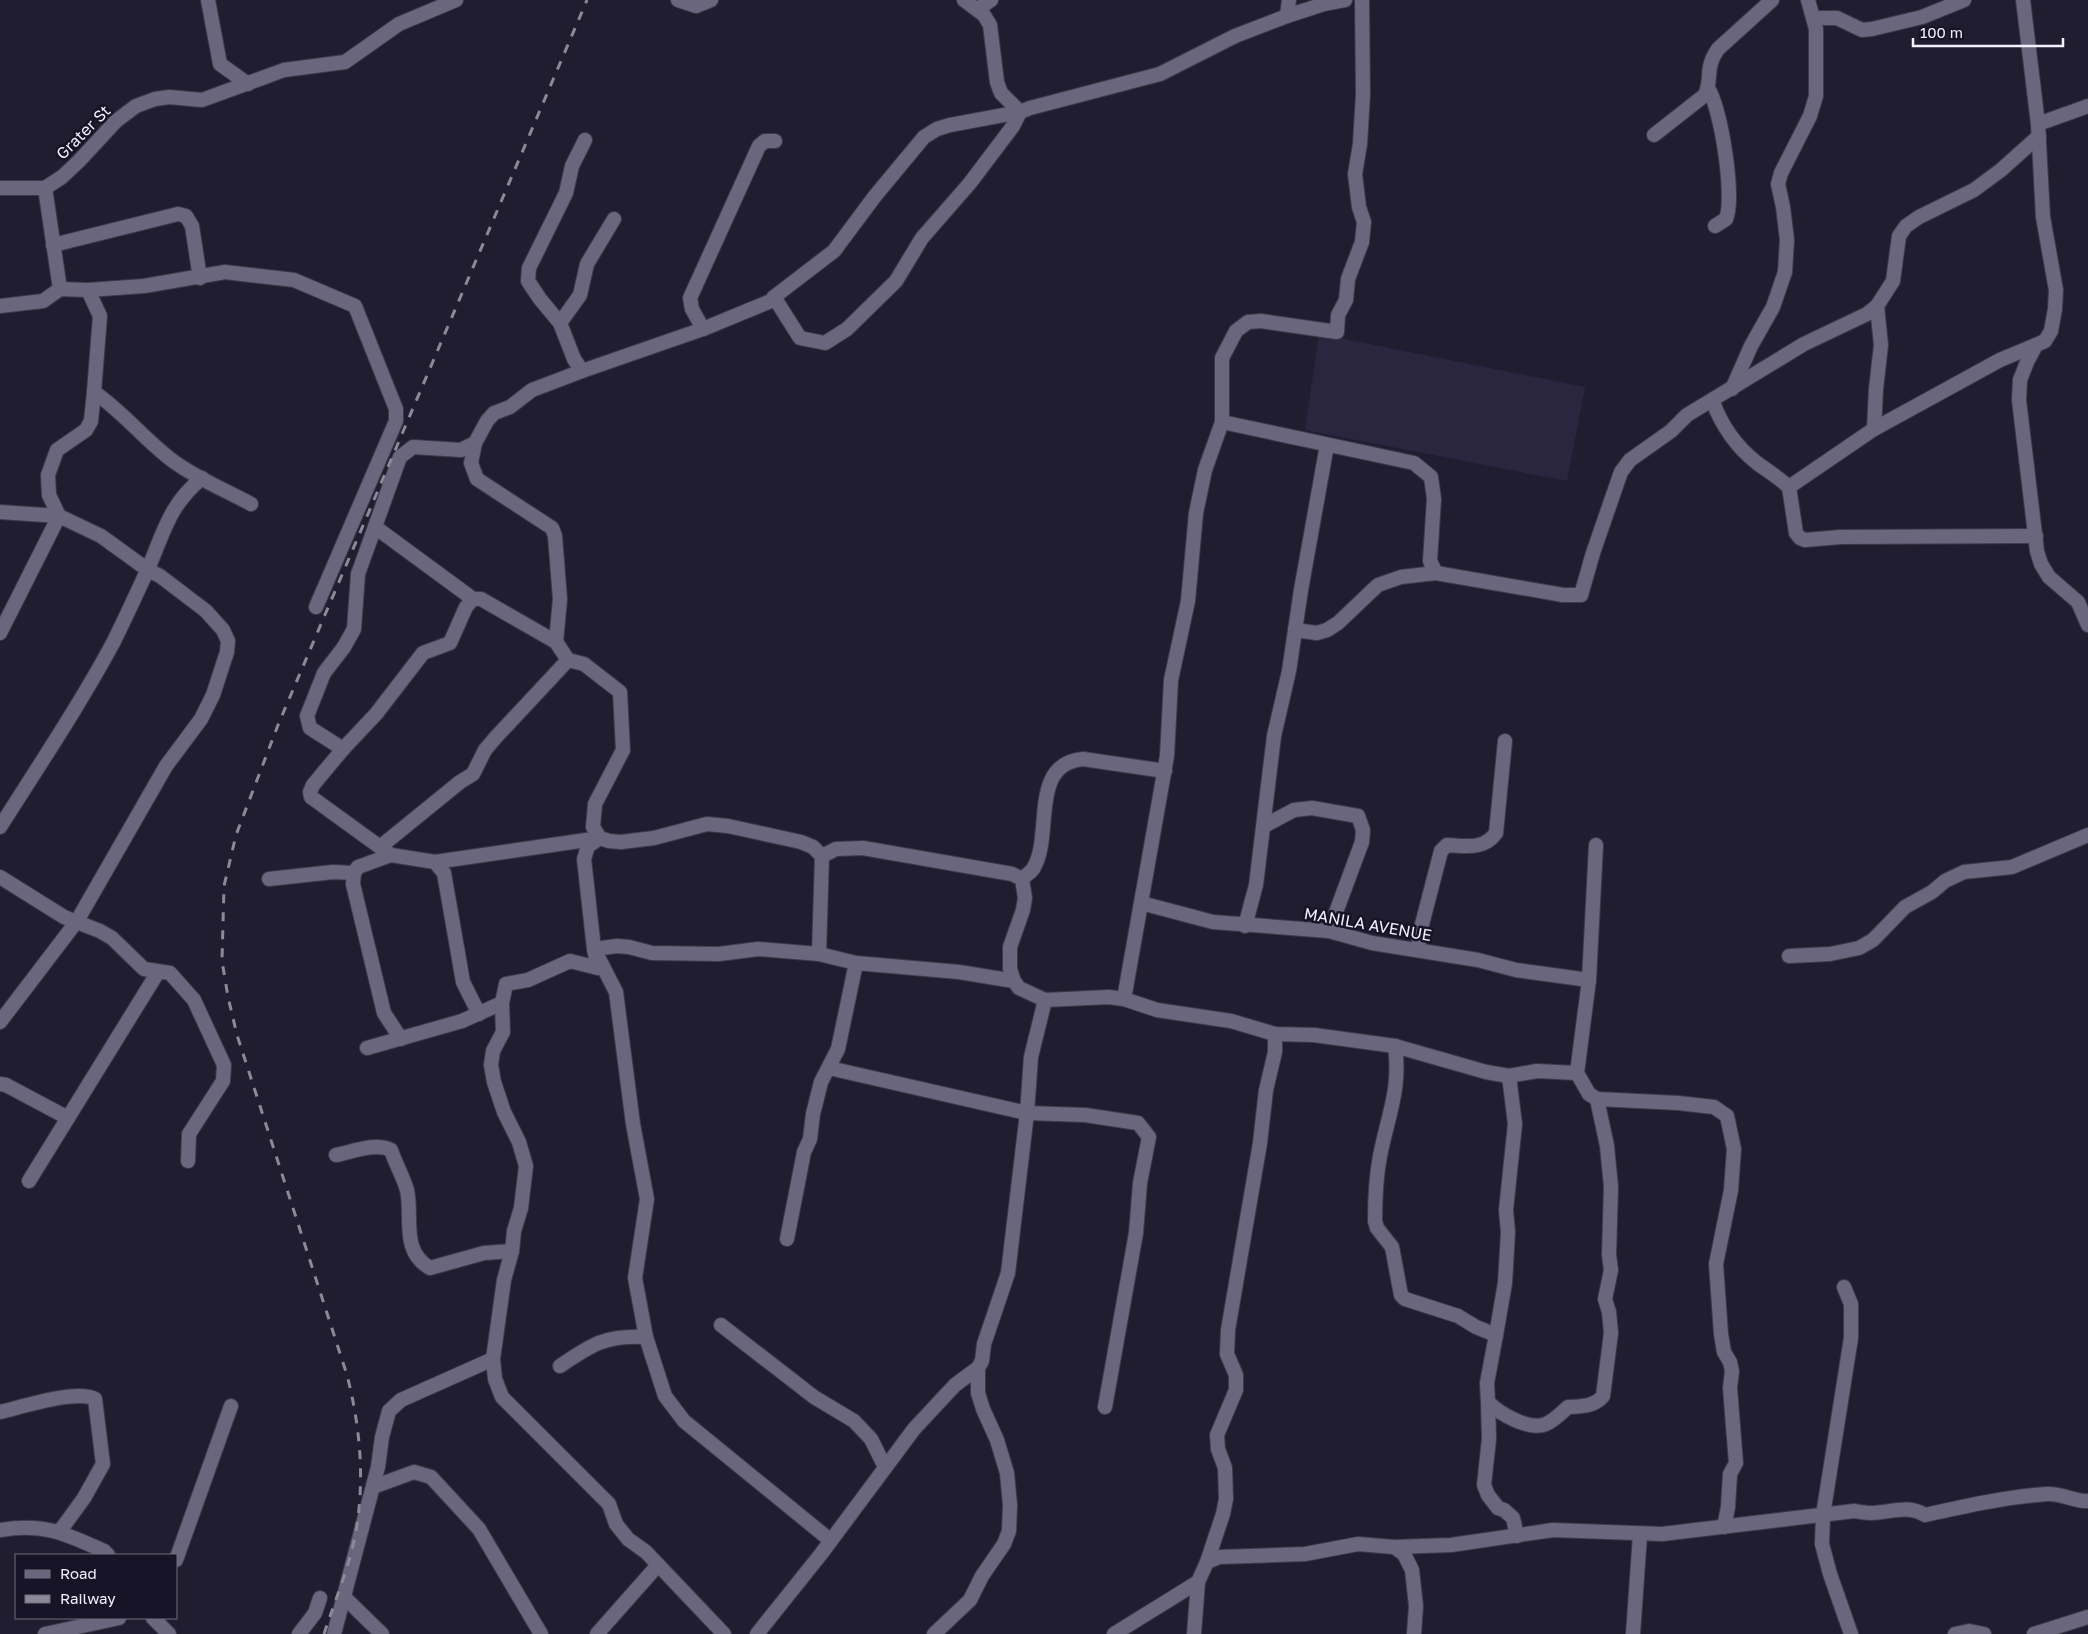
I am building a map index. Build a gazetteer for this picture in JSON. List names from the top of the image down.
{
  "streets": {
    "street": ["Grater St", "MANILA AVENUE"]
  },
  "legend": ["Road", "Railway"],
  "scale_bar": "100 m"
}
